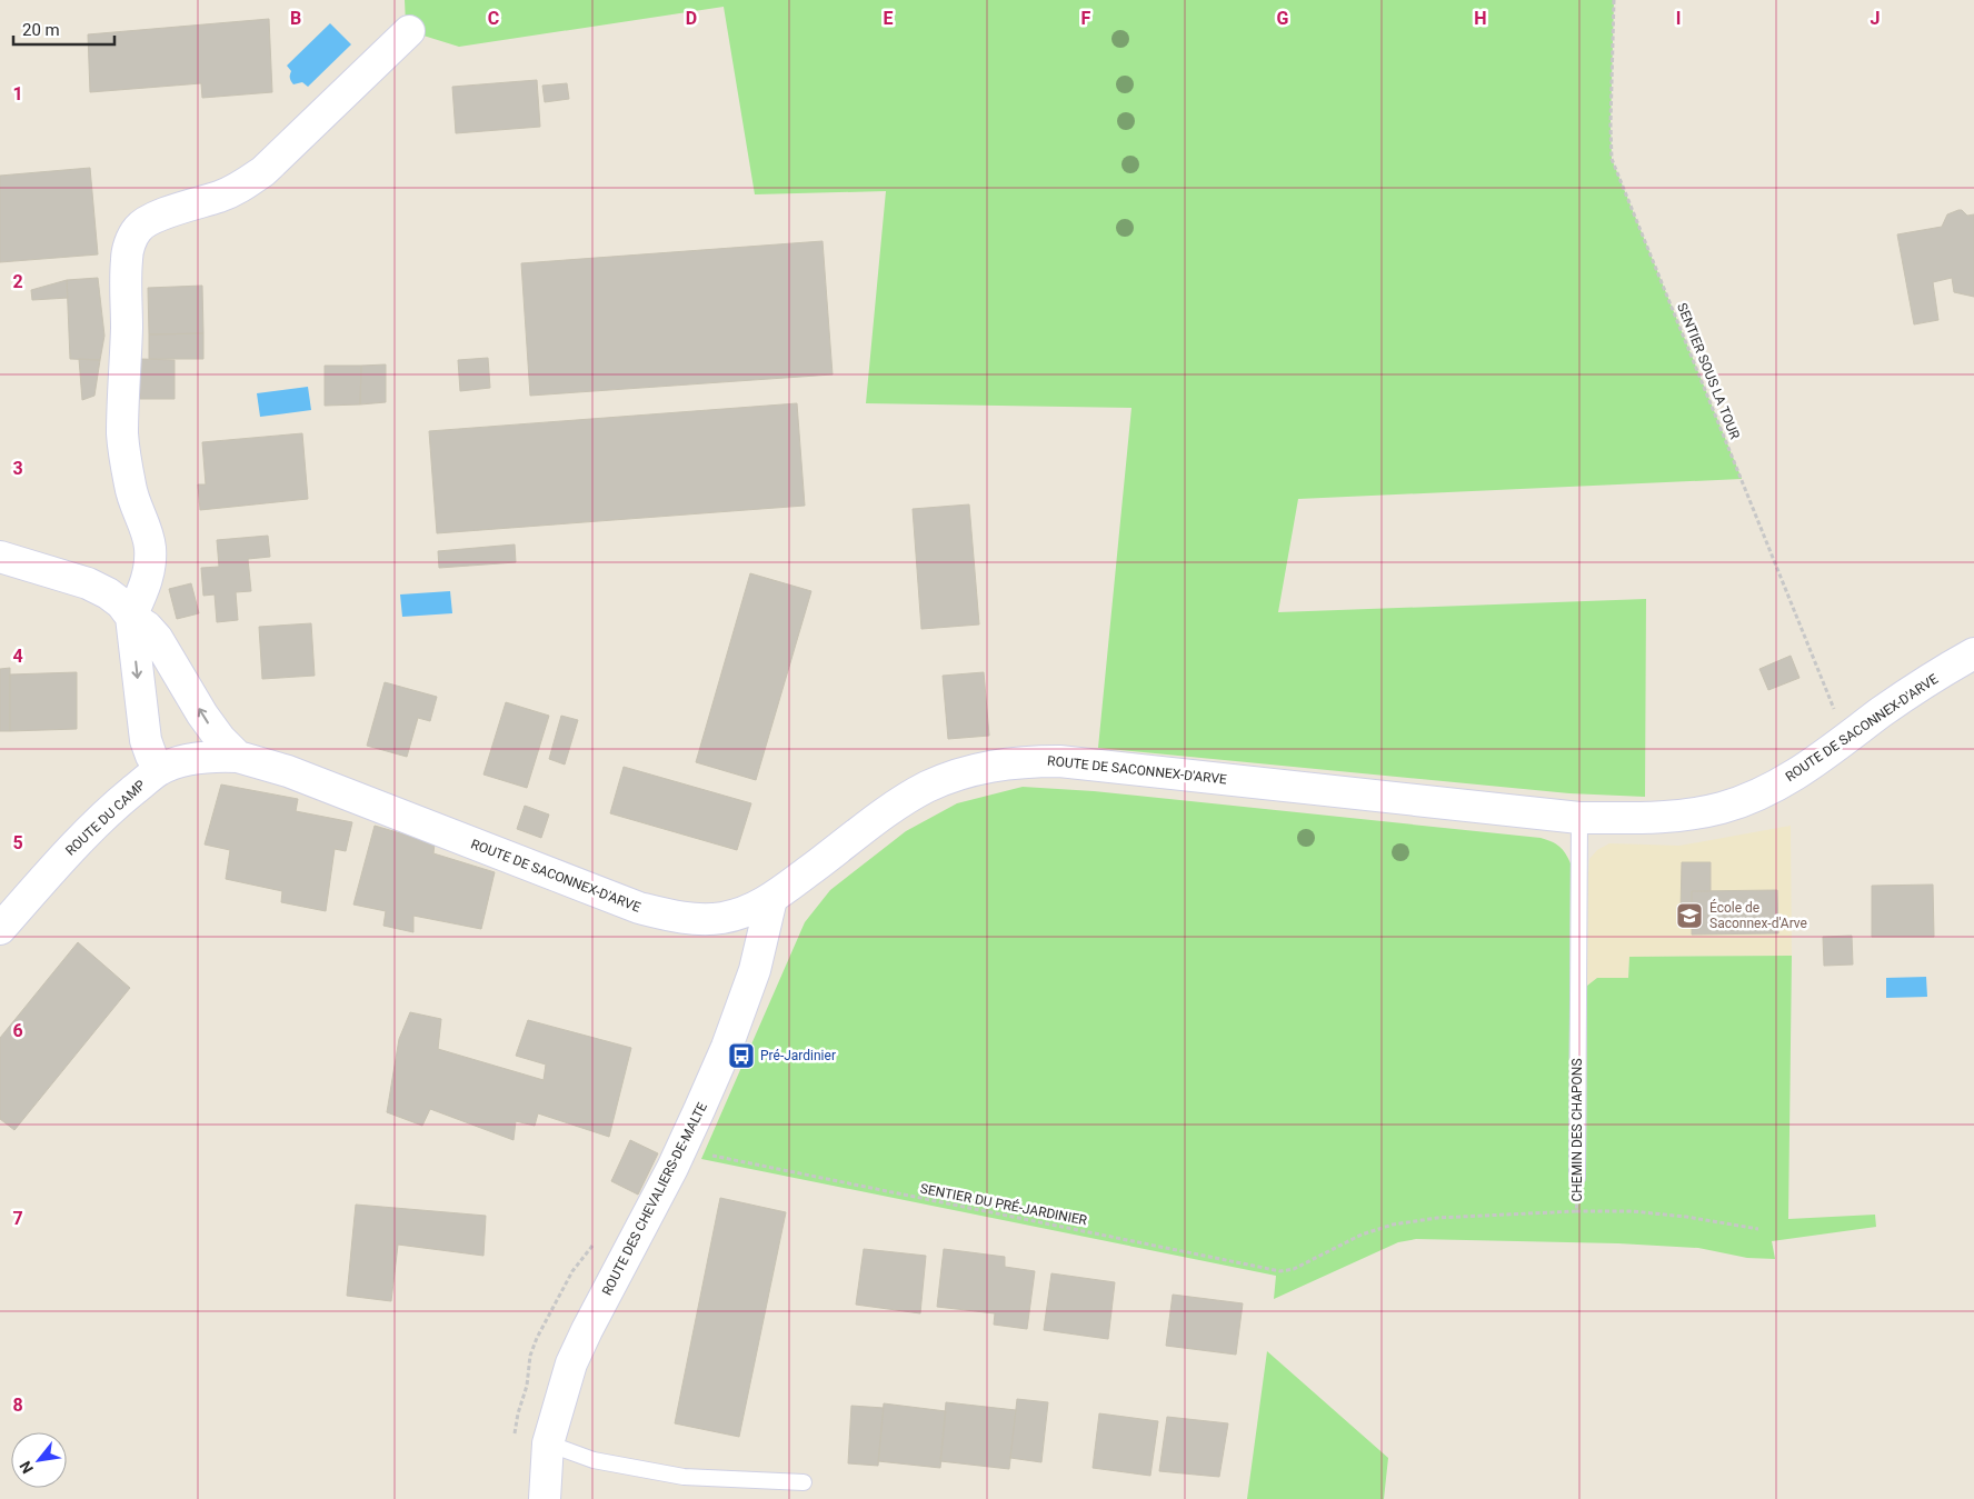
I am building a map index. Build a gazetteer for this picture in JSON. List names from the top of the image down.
{
  "streets": {
    "street": ["ROUTE DE SACONNEX-D'ARVE", "ROUTE DU CAMP", "ROUTE DES CHEVALIERS-DE-MALTE"],
    "lane": ["CHEMIN DES CHAPONS"],
    "path": ["SENTIER SOUS LA TOUR", "SENTIER DU PRÉ-JARDINIER"]
  },
  "crossings": [
    ["SENTIER SOUS LA TOUR", "ROUTE DE SACONNEX-D'ARVE"],
    ["ROUTE DE SACONNEX-D'ARVE", "ROUTE DU CAMP"],
    ["ROUTE DE SACONNEX-D'ARVE", "CHEMIN DES CHAPONS"],
    ["ROUTE DE SACONNEX-D'ARVE", "ROUTE DES CHEVALIERS-DE-MALTE"],
    ["CHEMIN DES CHAPONS", "SENTIER DU PRÉ-JARDINIER"],
    ["ROUTE DES CHEVALIERS-DE-MALTE", "SENTIER DU PRÉ-JARDINIER"]
  ],
  "places": {
    "school or university": ["École de Saconnex-d'Arve"],
    "bus stop": ["Pré-Jardinier"]
  },
  "scale_bar": "20 m",
  "north": "bottom left",
  "grid": {
    "columns": [
      "B",
      "C",
      "D",
      "E",
      "F",
      "G",
      "H",
      "I",
      "J"
    ],
    "rows": [
      "1",
      "2",
      "3",
      "4",
      "5",
      "6",
      "7",
      "8"
    ]
  }
}
